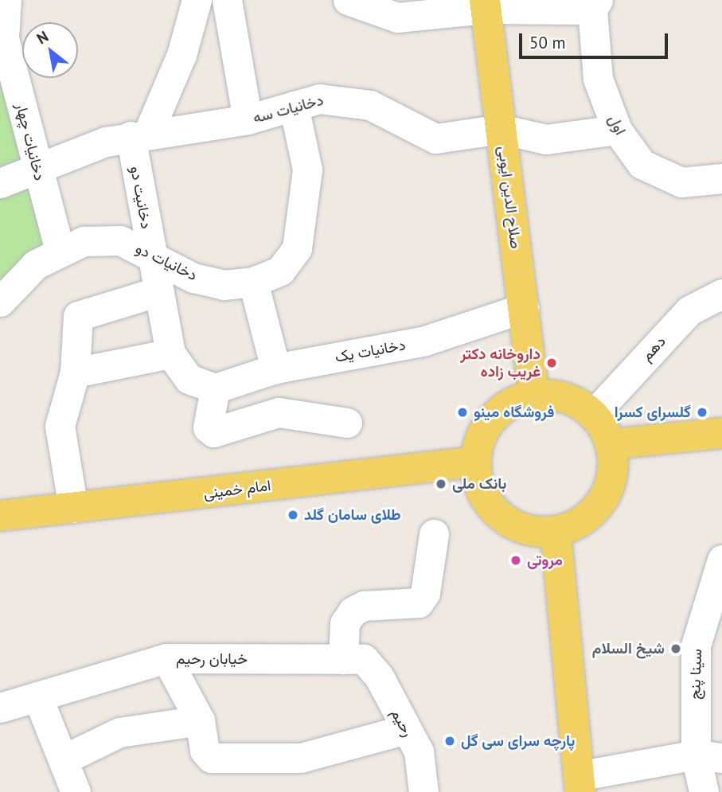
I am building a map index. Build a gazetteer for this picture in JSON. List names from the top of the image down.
{
  "streets": {
    "main road": ["صلاح الدین ایوبی", "امام خمینی"],
    "street": [
      "دخانیات سه",
      "اول",
      "دخانیات چهار",
      "دخانیت دو",
      "دخانیات دو",
      "دهم",
      "دخانیات یک",
      "خیابان رحیم",
      "سینا پنج",
      "رحیم"
    ]
  },
  "crossings": [
    ["دخانیات سه", "اول"],
    ["دخانیات سه", "دخانیات چهار"],
    ["دخانیات سه", "دخانیت دو"],
    ["دخانیات سه", "صلاح الدین ایوبی"],
    ["دخانیات سه", "دخانیات دو"],
    ["دخانیات چهار", "دخانیات دو"],
    ["دخانیت دو", "دخانیات دو"],
    ["صلاح الدین ایوبی", "دهم"],
    ["صلاح الدین ایوبی", "دخانیات یک"],
    ["صلاح الدین ایوبی", "امام خمینی"],
    ["دهم", "امام خمینی"],
    ["خیابان رحیم", "رحیم"]
  ],
  "places": [
    "داروخانه دکتر غریب زاده",
    "فروشگاه مینو",
    "گلسرای کسرا",
    "بانک ملی",
    "طلای سامان گلد",
    "مروتی",
    "شیخ السلام",
    "پارچه سرای سی گل"
  ],
  "scale_bar": "50 m",
  "north": "top left"
}
